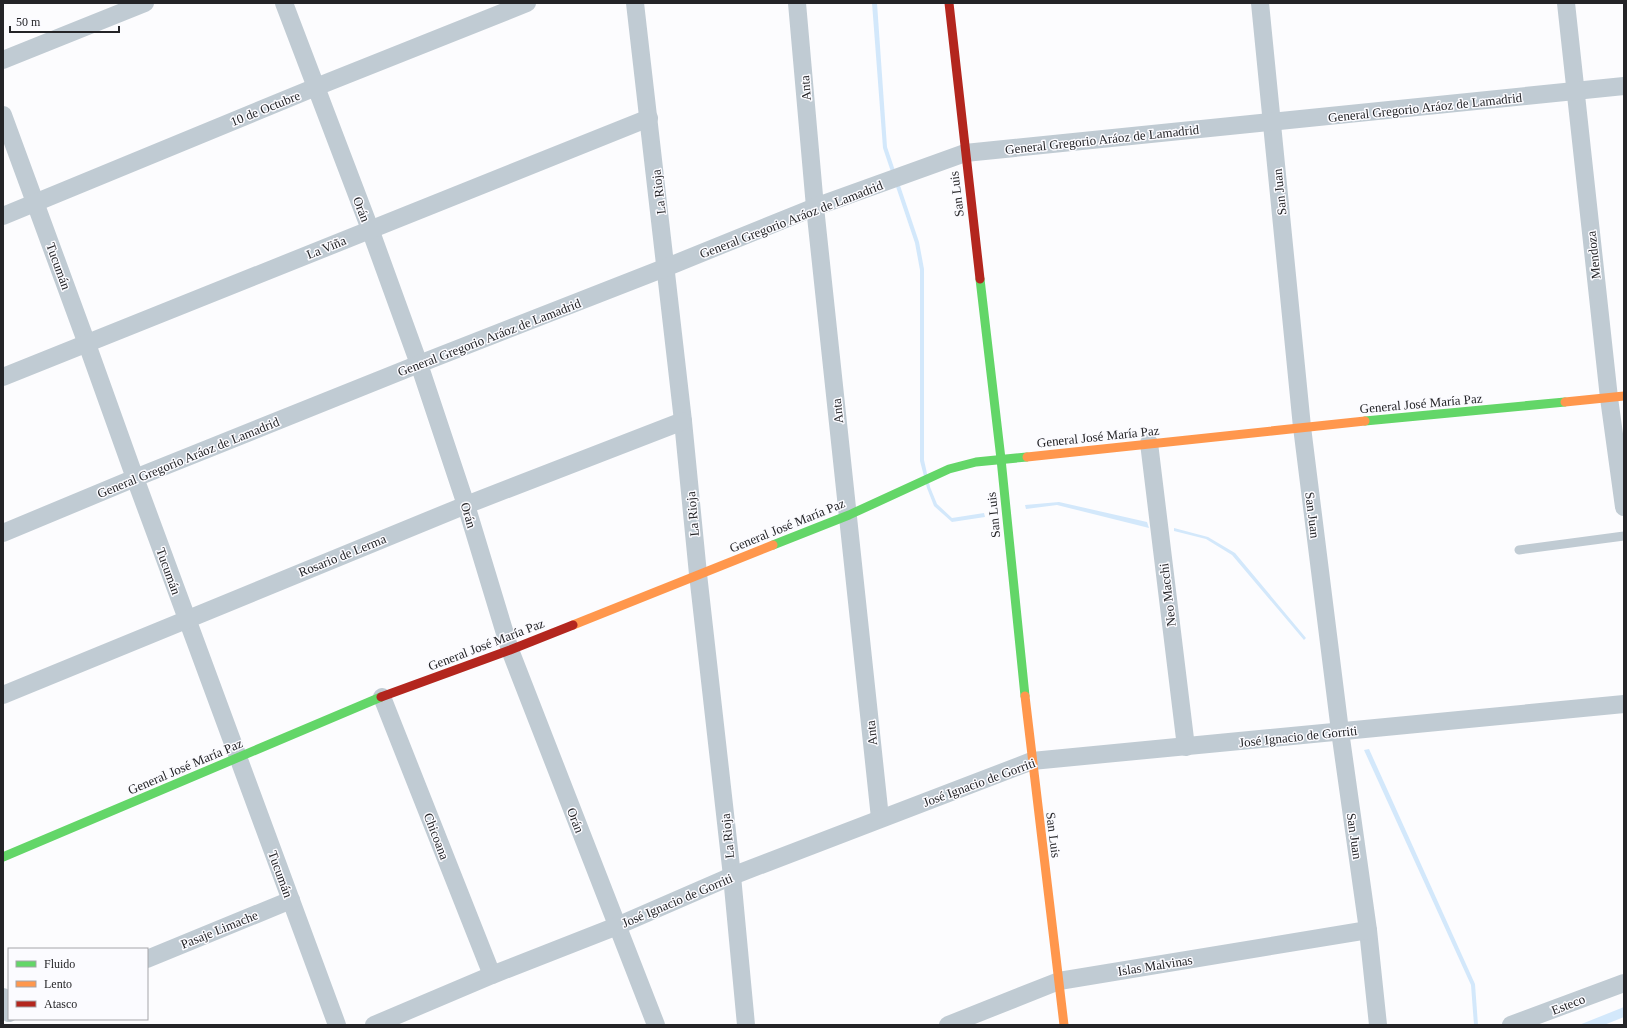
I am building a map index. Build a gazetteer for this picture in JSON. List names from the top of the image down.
{
  "streets": {
    "street": [
      "Anta",
      "General Gregorio Aráoz de Lamadrid",
      "10 de Octubre",
      "La Rioja",
      "San Juan",
      "San Luis",
      "Orán",
      "La Viña",
      "Mendoza",
      "Tucumán",
      "General José María Paz",
      "Rosario de Lerma",
      "Neo Macchi",
      "José Ignacio de Gorriti",
      "Chicoana",
      "Pasaje Limache",
      "Islas Malvinas",
      "Esteco"
    ]
  },
  "crossings": [
    ["Anta", "General Gregorio Aráoz de Lamadrid"],
    ["Anta", "General José María Paz"],
    ["Anta", "José Ignacio de Gorriti"],
    ["General Gregorio Aráoz de Lamadrid", "La Rioja"],
    ["General Gregorio Aráoz de Lamadrid", "San Juan"],
    ["General Gregorio Aráoz de Lamadrid", "San Luis"],
    ["General Gregorio Aráoz de Lamadrid", "Orán"],
    ["General Gregorio Aráoz de Lamadrid", "Mendoza"],
    ["General Gregorio Aráoz de Lamadrid", "Tucumán"],
    ["10 de Octubre", "Orán"],
    ["10 de Octubre", "Tucumán"],
    ["La Rioja", "La Viña"],
    ["La Rioja", "General José María Paz"],
    ["La Rioja", "Rosario de Lerma"],
    ["La Rioja", "José Ignacio de Gorriti"],
    ["San Juan", "General José María Paz"],
    ["San Juan", "José Ignacio de Gorriti"],
    ["San Juan", "Islas Malvinas"],
    ["San Luis", "General José María Paz"],
    ["San Luis", "José Ignacio de Gorriti"],
    ["San Luis", "Islas Malvinas"],
    ["Orán", "La Viña"],
    ["Orán", "General José María Paz"],
    ["Orán", "Rosario de Lerma"],
    ["Orán", "José Ignacio de Gorriti"],
    ["La Viña", "Tucumán"],
    ["Mendoza", "General José María Paz"],
    ["Tucumán", "General José María Paz"],
    ["Tucumán", "Rosario de Lerma"],
    ["Tucumán", "Pasaje Limache"],
    ["General José María Paz", "Neo Macchi"],
    ["General José María Paz", "Chicoana"],
    ["Neo Macchi", "José Ignacio de Gorriti"],
    ["José Ignacio de Gorriti", "Chicoana"]
  ],
  "legend": ["Fluido", "Lento", "Atasco"],
  "scale_bar": "50 m"
}
